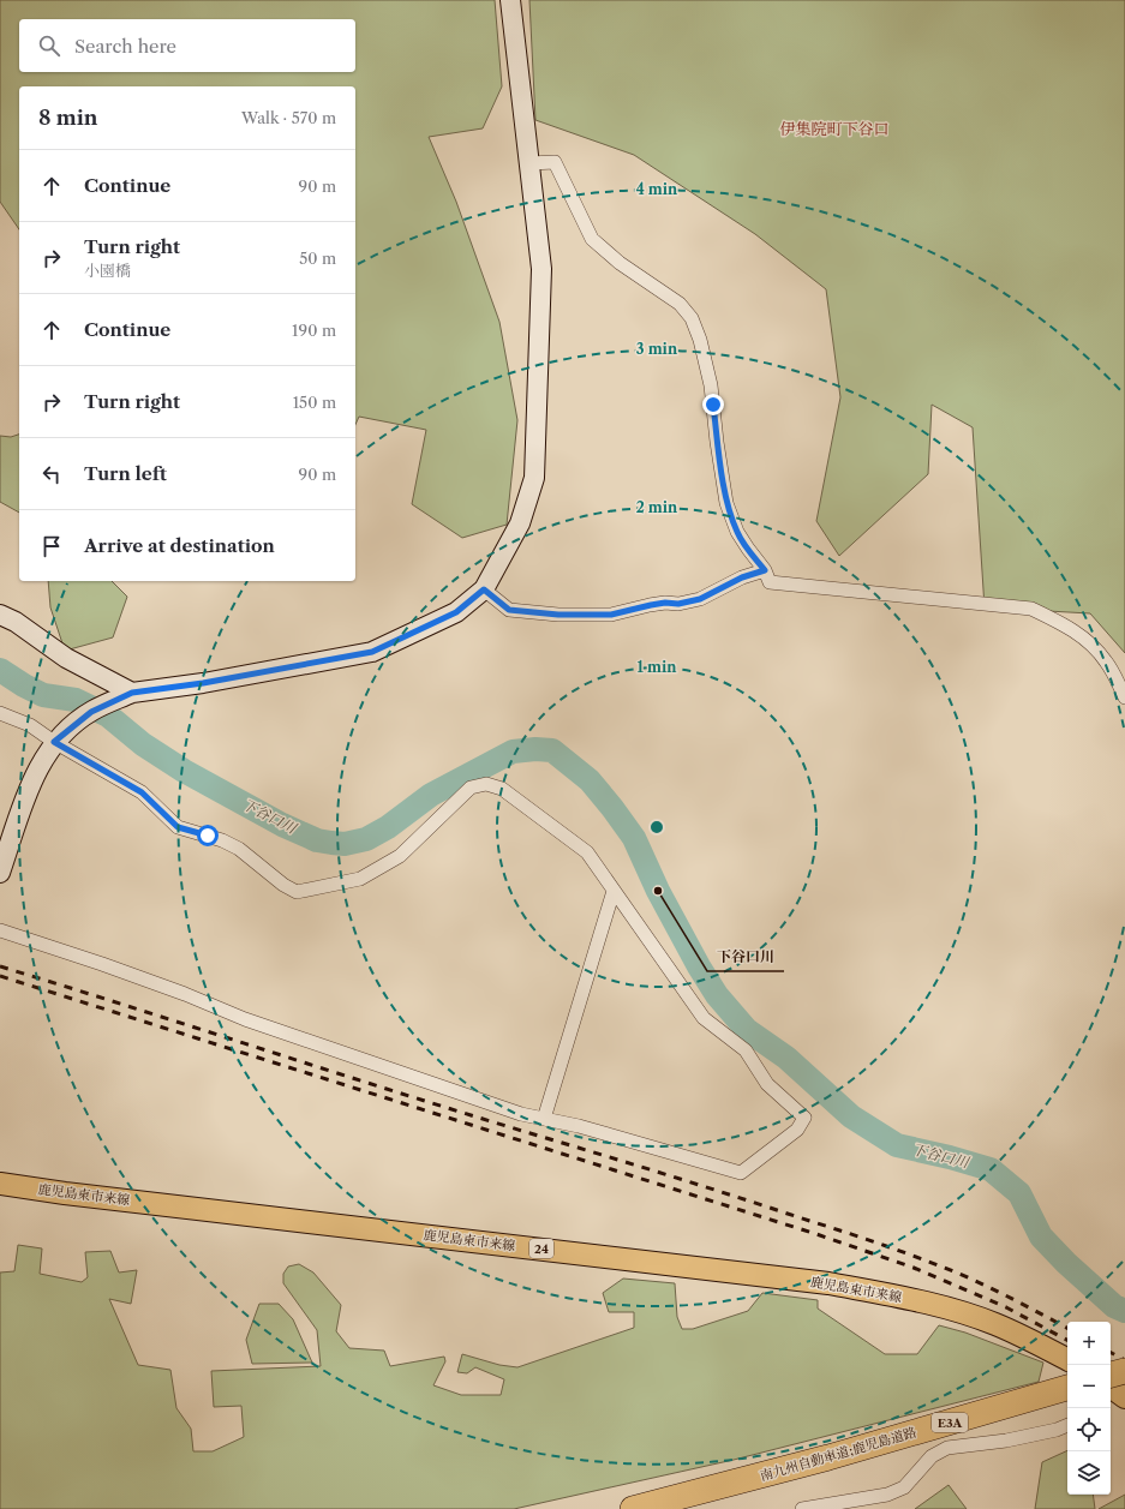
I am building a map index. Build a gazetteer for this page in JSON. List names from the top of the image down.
{
  "streets": {
    "highway": ["E3A", "南九州自動車道;鹿児島道路"],
    "main road": ["鹿児島東市来線", "24"]
  },
  "districts": ["伊集院町下谷口"],
  "water": ["下谷口川"],
  "places": ["下谷口川"],
  "page": {
    "search": "Search here",
    "heading": ["8 min", "Walk · 570 m"],
    "list": [
      ["Continue", "90 m"],
      ["Turn right", "小園橋", "50 m"],
      ["Continue", "190 m"],
      ["Turn right", "150 m"],
      ["Turn left", "90 m"],
      "Arrive at destination"
    ],
    "map_buttons": ["+", "−"]
  },
  "rings": [
    "4 min",
    "3 min",
    "2 min",
    "1 min"
  ]
}
